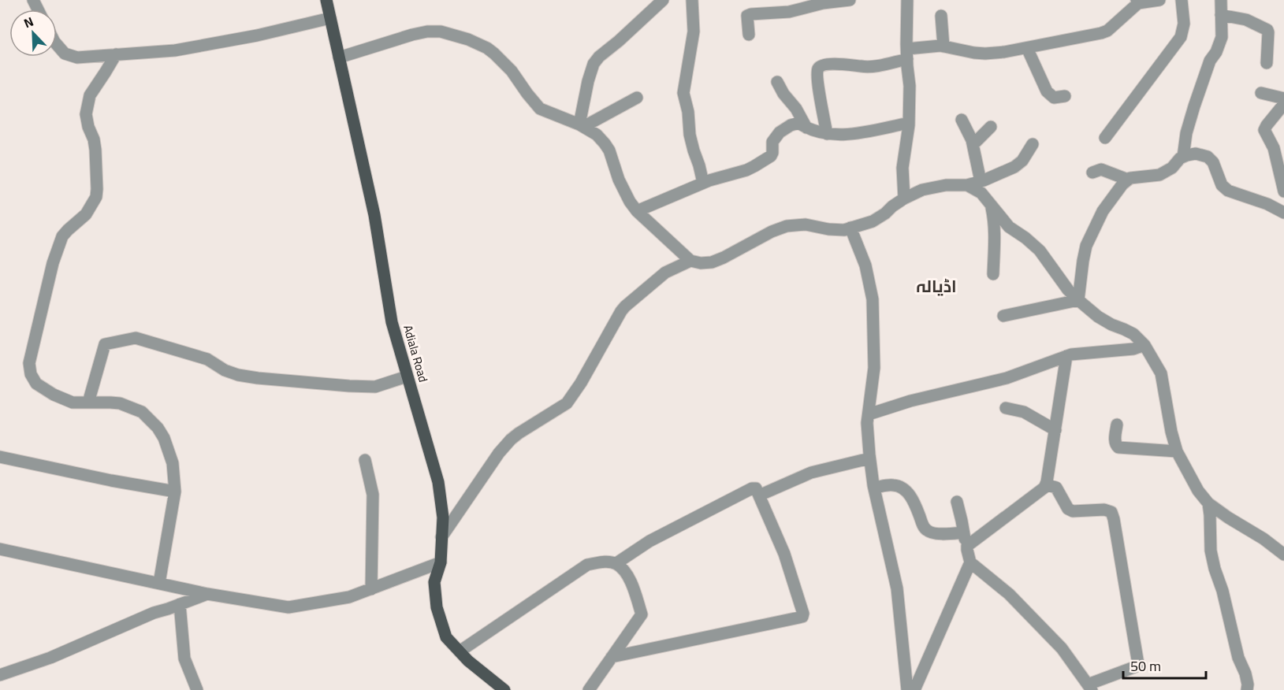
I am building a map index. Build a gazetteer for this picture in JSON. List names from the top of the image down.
{
  "streets": {
    "main road": ["Adiala Road"]
  },
  "districts": ["اڈیالہ"],
  "scale_bar": "50 m",
  "north": "top left"
}
